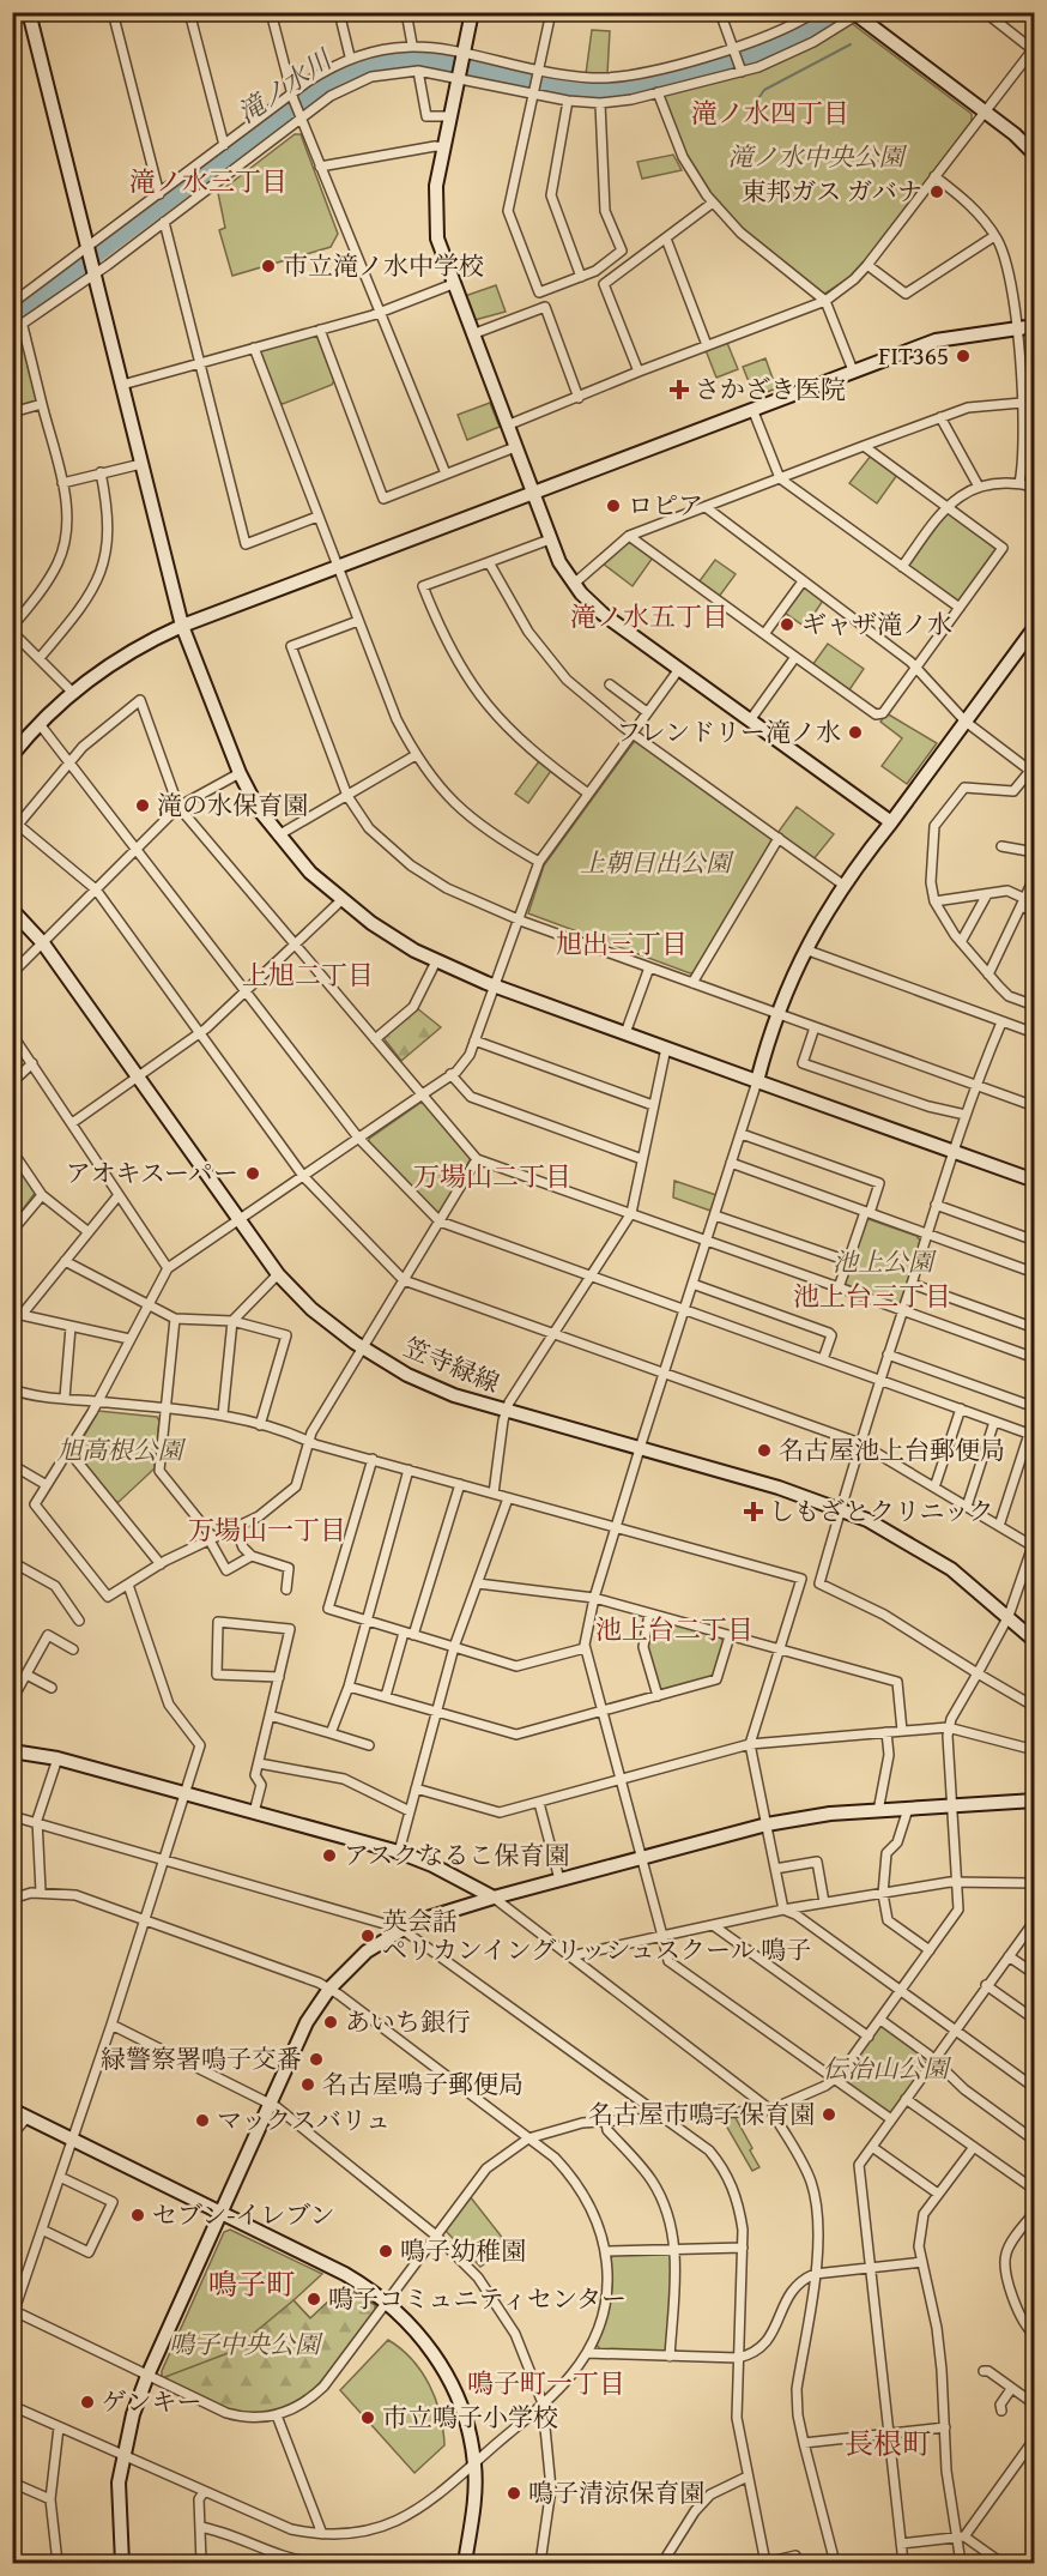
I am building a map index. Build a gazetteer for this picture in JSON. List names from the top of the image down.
{
  "streets": {
    "street": ["笠寺緑線"]
  },
  "districts": [
    "滝ノ水四丁目",
    "滝ノ水三丁目",
    "滝ノ水五丁目",
    "旭出三丁目",
    "上旭二丁目",
    "万場山二丁目",
    "池上台三丁目",
    "万場山一丁目",
    "池上台二丁目",
    "鳴子町",
    "鳴子町一丁目",
    "長根町"
  ],
  "water": ["滝ノ水川"],
  "parks": [
    "滝ノ水中央公園",
    "上朝日出公園",
    "池上公園",
    "旭高根公園",
    "伝治山公園",
    "鳴子中央公園"
  ],
  "places": {
    "other": [
      "東邦ガス ガバナ",
      "市立滝ノ水中学校",
      "FIT365",
      "ロピア",
      "ギャザ滝ノ水",
      "フレンドリー滝ノ水",
      "滝の水保育園",
      "アオキスーパー",
      "名古屋池上台郵便局",
      "アスクなるこ保育園",
      "英会話 ペリカンイングリッシュスクール 鳴子",
      "あいち銀行",
      "緑警察署鳴子交番",
      "名古屋鳴子郵便局",
      "名古屋市鳴子保育園",
      "マックスバリュ",
      "セブン-イレブン",
      "鳴子幼稚園",
      "鳴子コミュニティセンター",
      "ゲンキー",
      "市立鳴子小学校",
      "鳴子清涼保育園"
    ],
    "health": ["さかざき医院", "しもざとクリニック"]
  }
}
